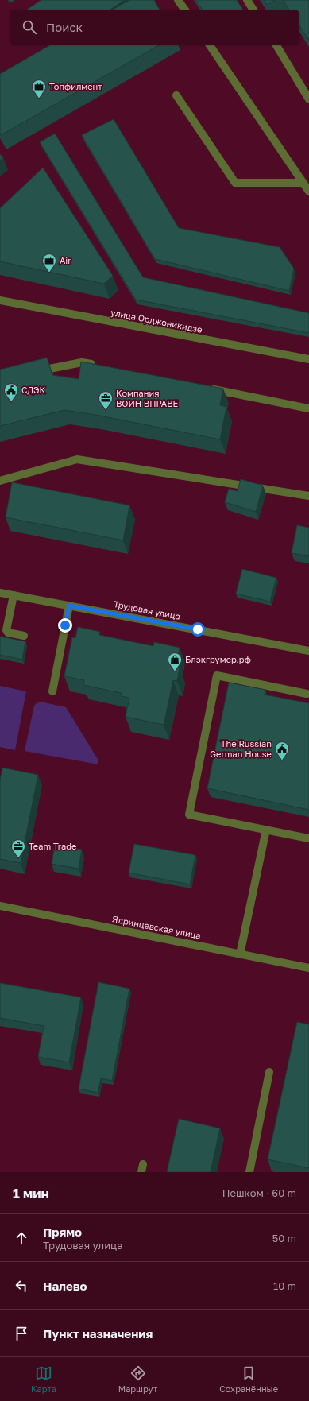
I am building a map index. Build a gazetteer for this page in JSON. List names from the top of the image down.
{
  "streets": {
    "street": ["улица Орджоникидзе", "Трудовая улица", "Ядринцевская улица"]
  },
  "places": {
    "office": [
      "Топфилмент",
      "Air",
      "Компания ВОИН ВПРАВЕ",
      "Team Trade"
    ],
    "public building": ["СДЭК", "The Russian German House"],
    "shop": ["Блэкгрумер.рф"]
  },
  "page": {
    "search": "Поиск",
    "heading": ["1 мин", "Пешком · 60 m"],
    "list": [
      ["Прямо", "Трудовая улица", "50 m"],
      ["Налево", "10 m"],
      "Пункт назначения"
    ],
    "nav": ["Карта", "Маршрут", "Сохранённые"]
  }
}
